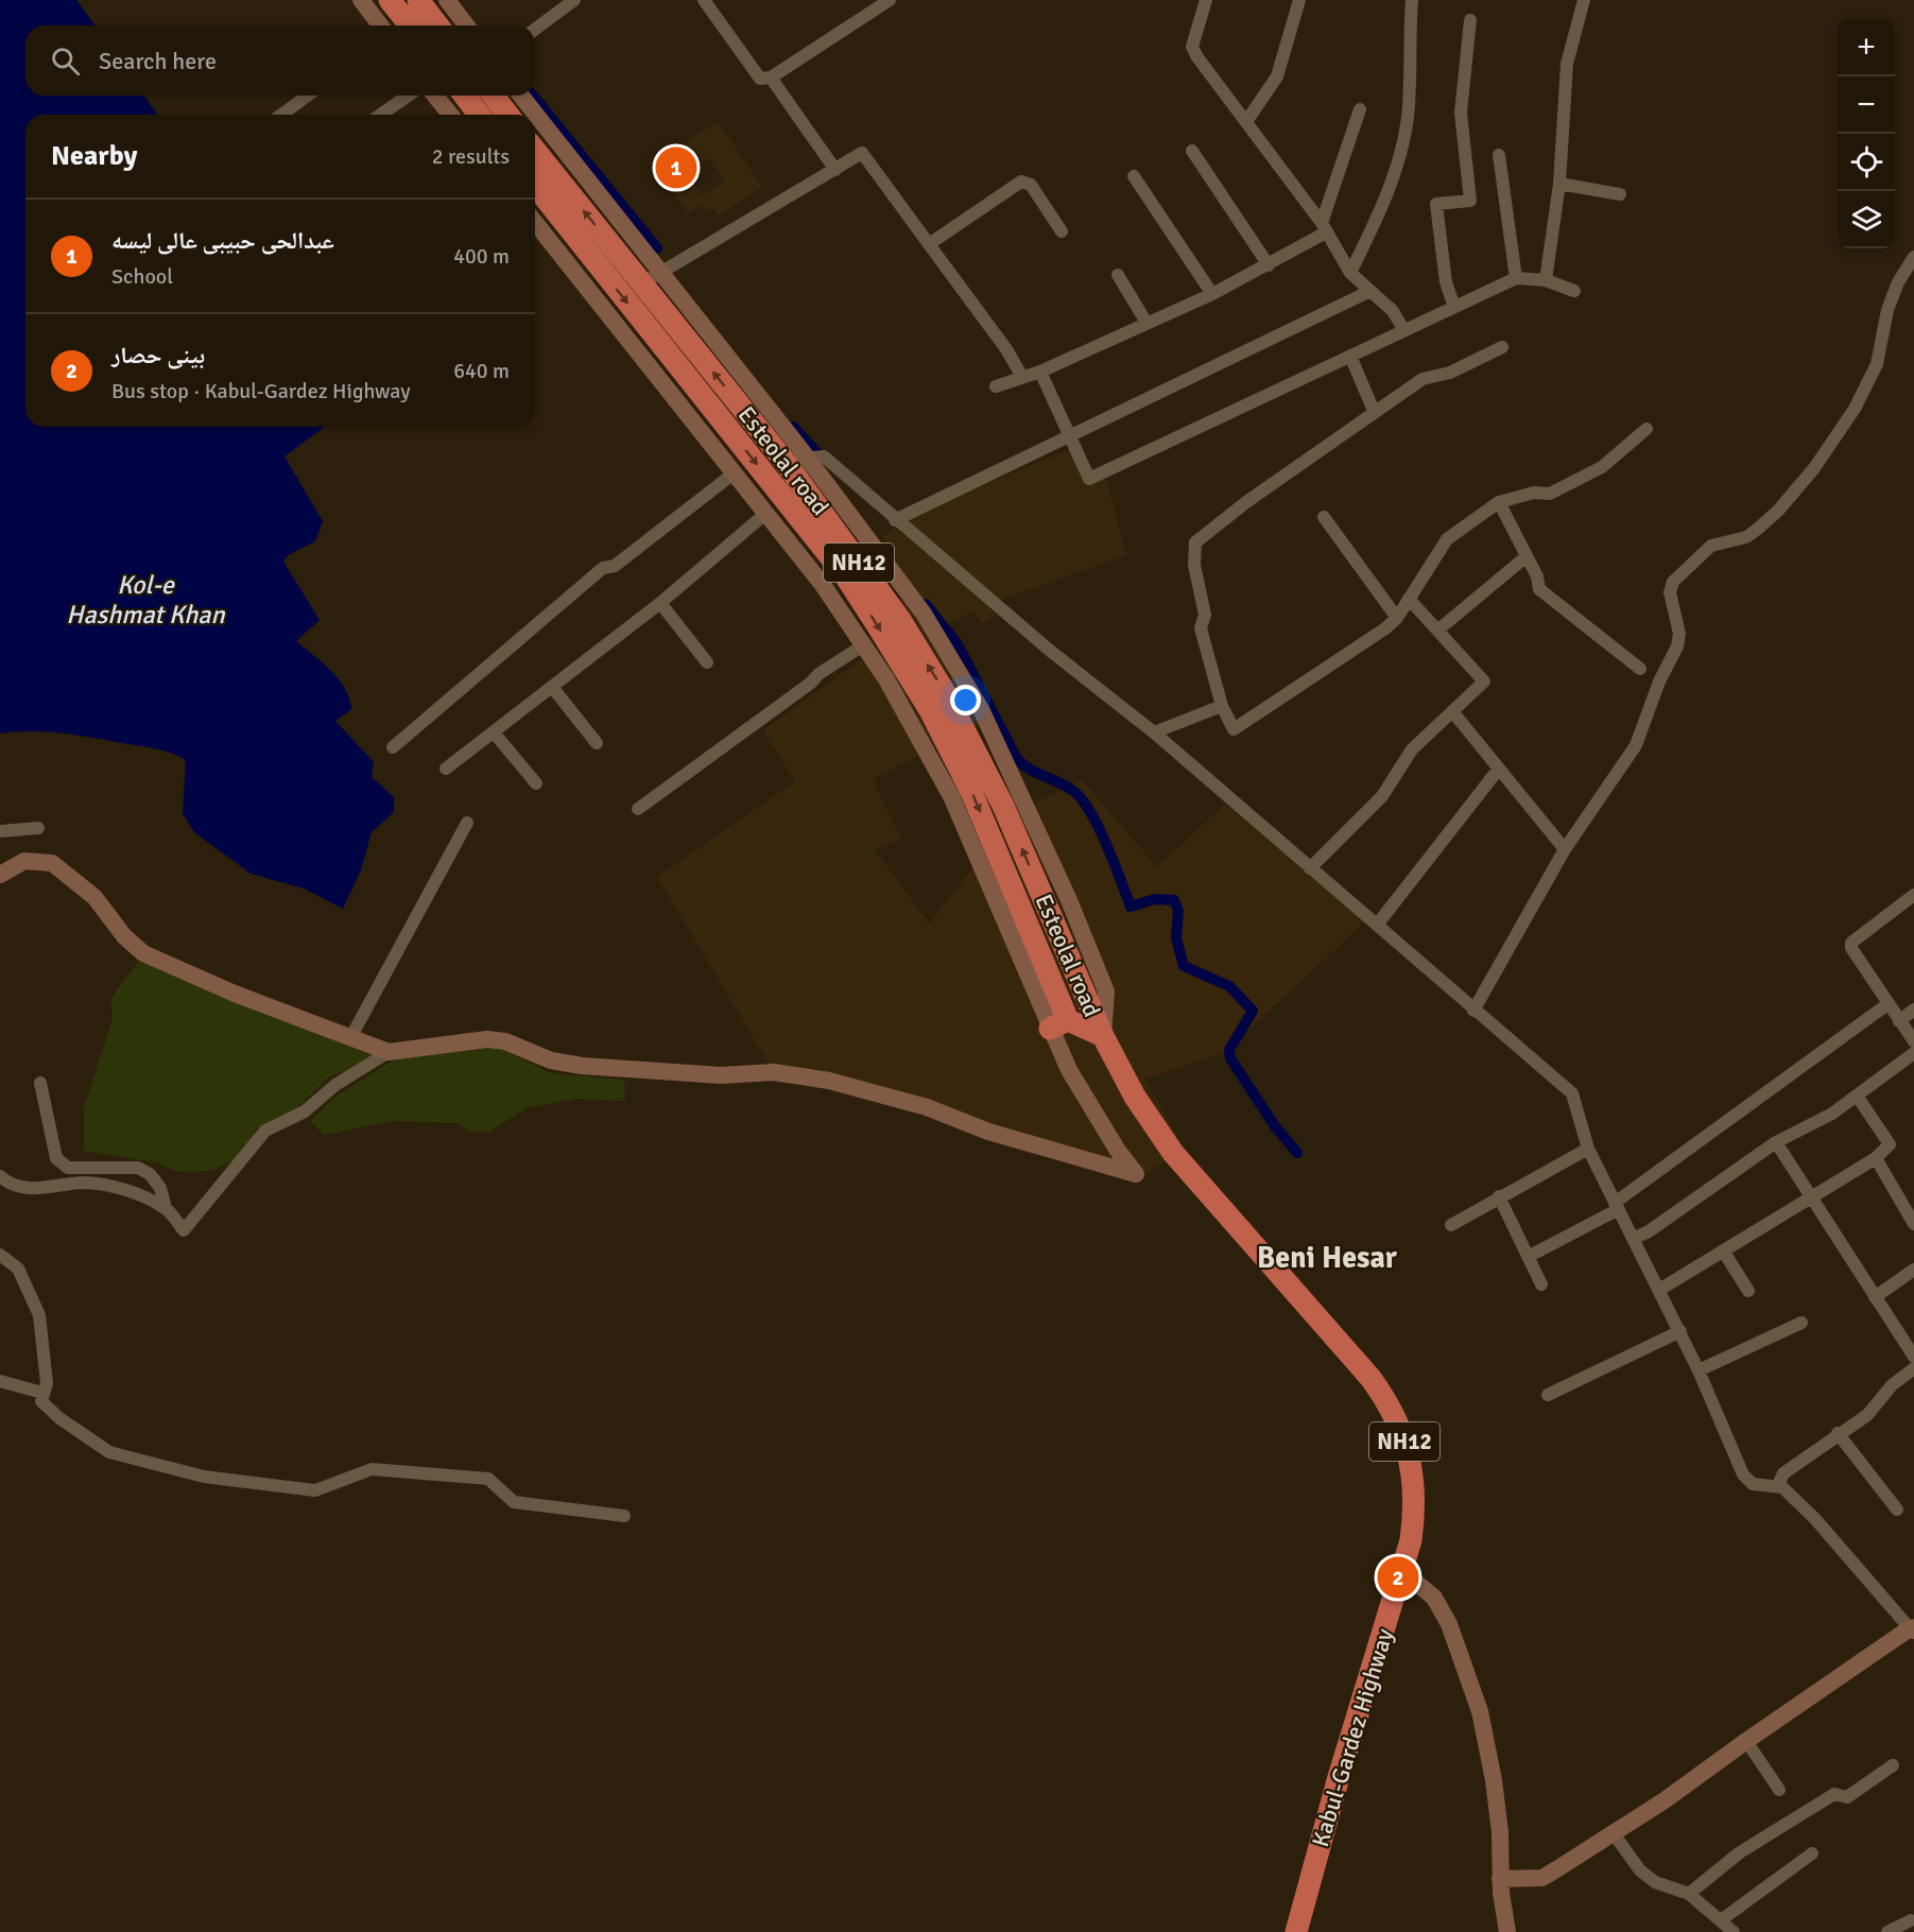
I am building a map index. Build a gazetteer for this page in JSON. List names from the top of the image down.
{
  "streets": {
    "highway": ["Esteolal road", "NH12", "Kabul-Gardez Highway"]
  },
  "crossings": [
    ["Esteolal road", "Kabul-Gardez Highway"]
  ],
  "districts": ["Beni Hesar"],
  "water": ["Kol-e Hashmat Khan"],
  "page": {
    "map_buttons": ["+", "−"],
    "search": "Search here",
    "heading": ["Nearby", "2 results"],
    "pins": ["1", "2"],
    "list": [
      {
        "mark": "1",
        "name": "عبدالحی حبیبی عالی لیسه",
        "note": "School",
        "value": "400 m"
      },
      {
        "mark": "2",
        "name": "بینی حصار",
        "note": "Bus stop · Kabul-Gardez Highway",
        "value": "640 m"
      }
    ]
  }
}
